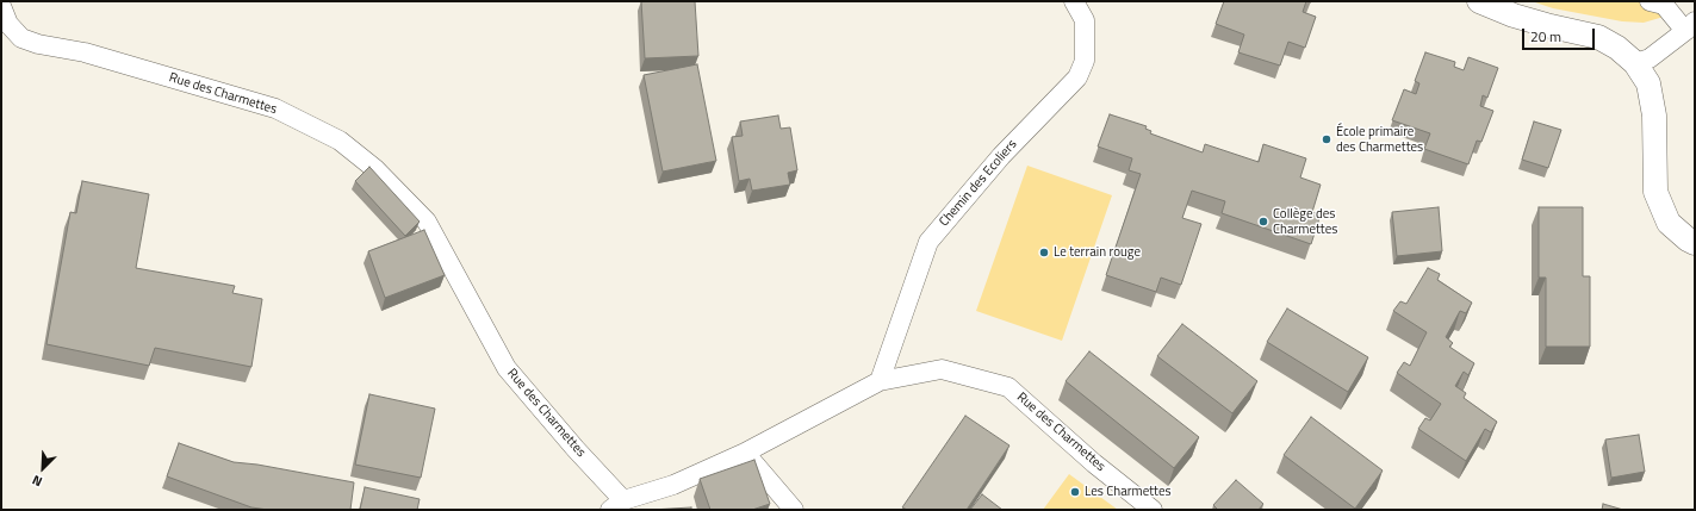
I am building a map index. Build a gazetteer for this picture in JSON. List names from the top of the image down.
{
  "streets": {
    "street": ["Rue des Charmettes", "Chemin des Ecoliers"]
  },
  "crossings": [
    ["Rue des Charmettes", "Chemin des Ecoliers"]
  ],
  "places": [
    "École primaire des Charmettes",
    "Collège des Charmettes",
    "Le terrain rouge",
    "Les Charmettes"
  ],
  "scale_bar": "20 m",
  "north": "bottom left"
}
